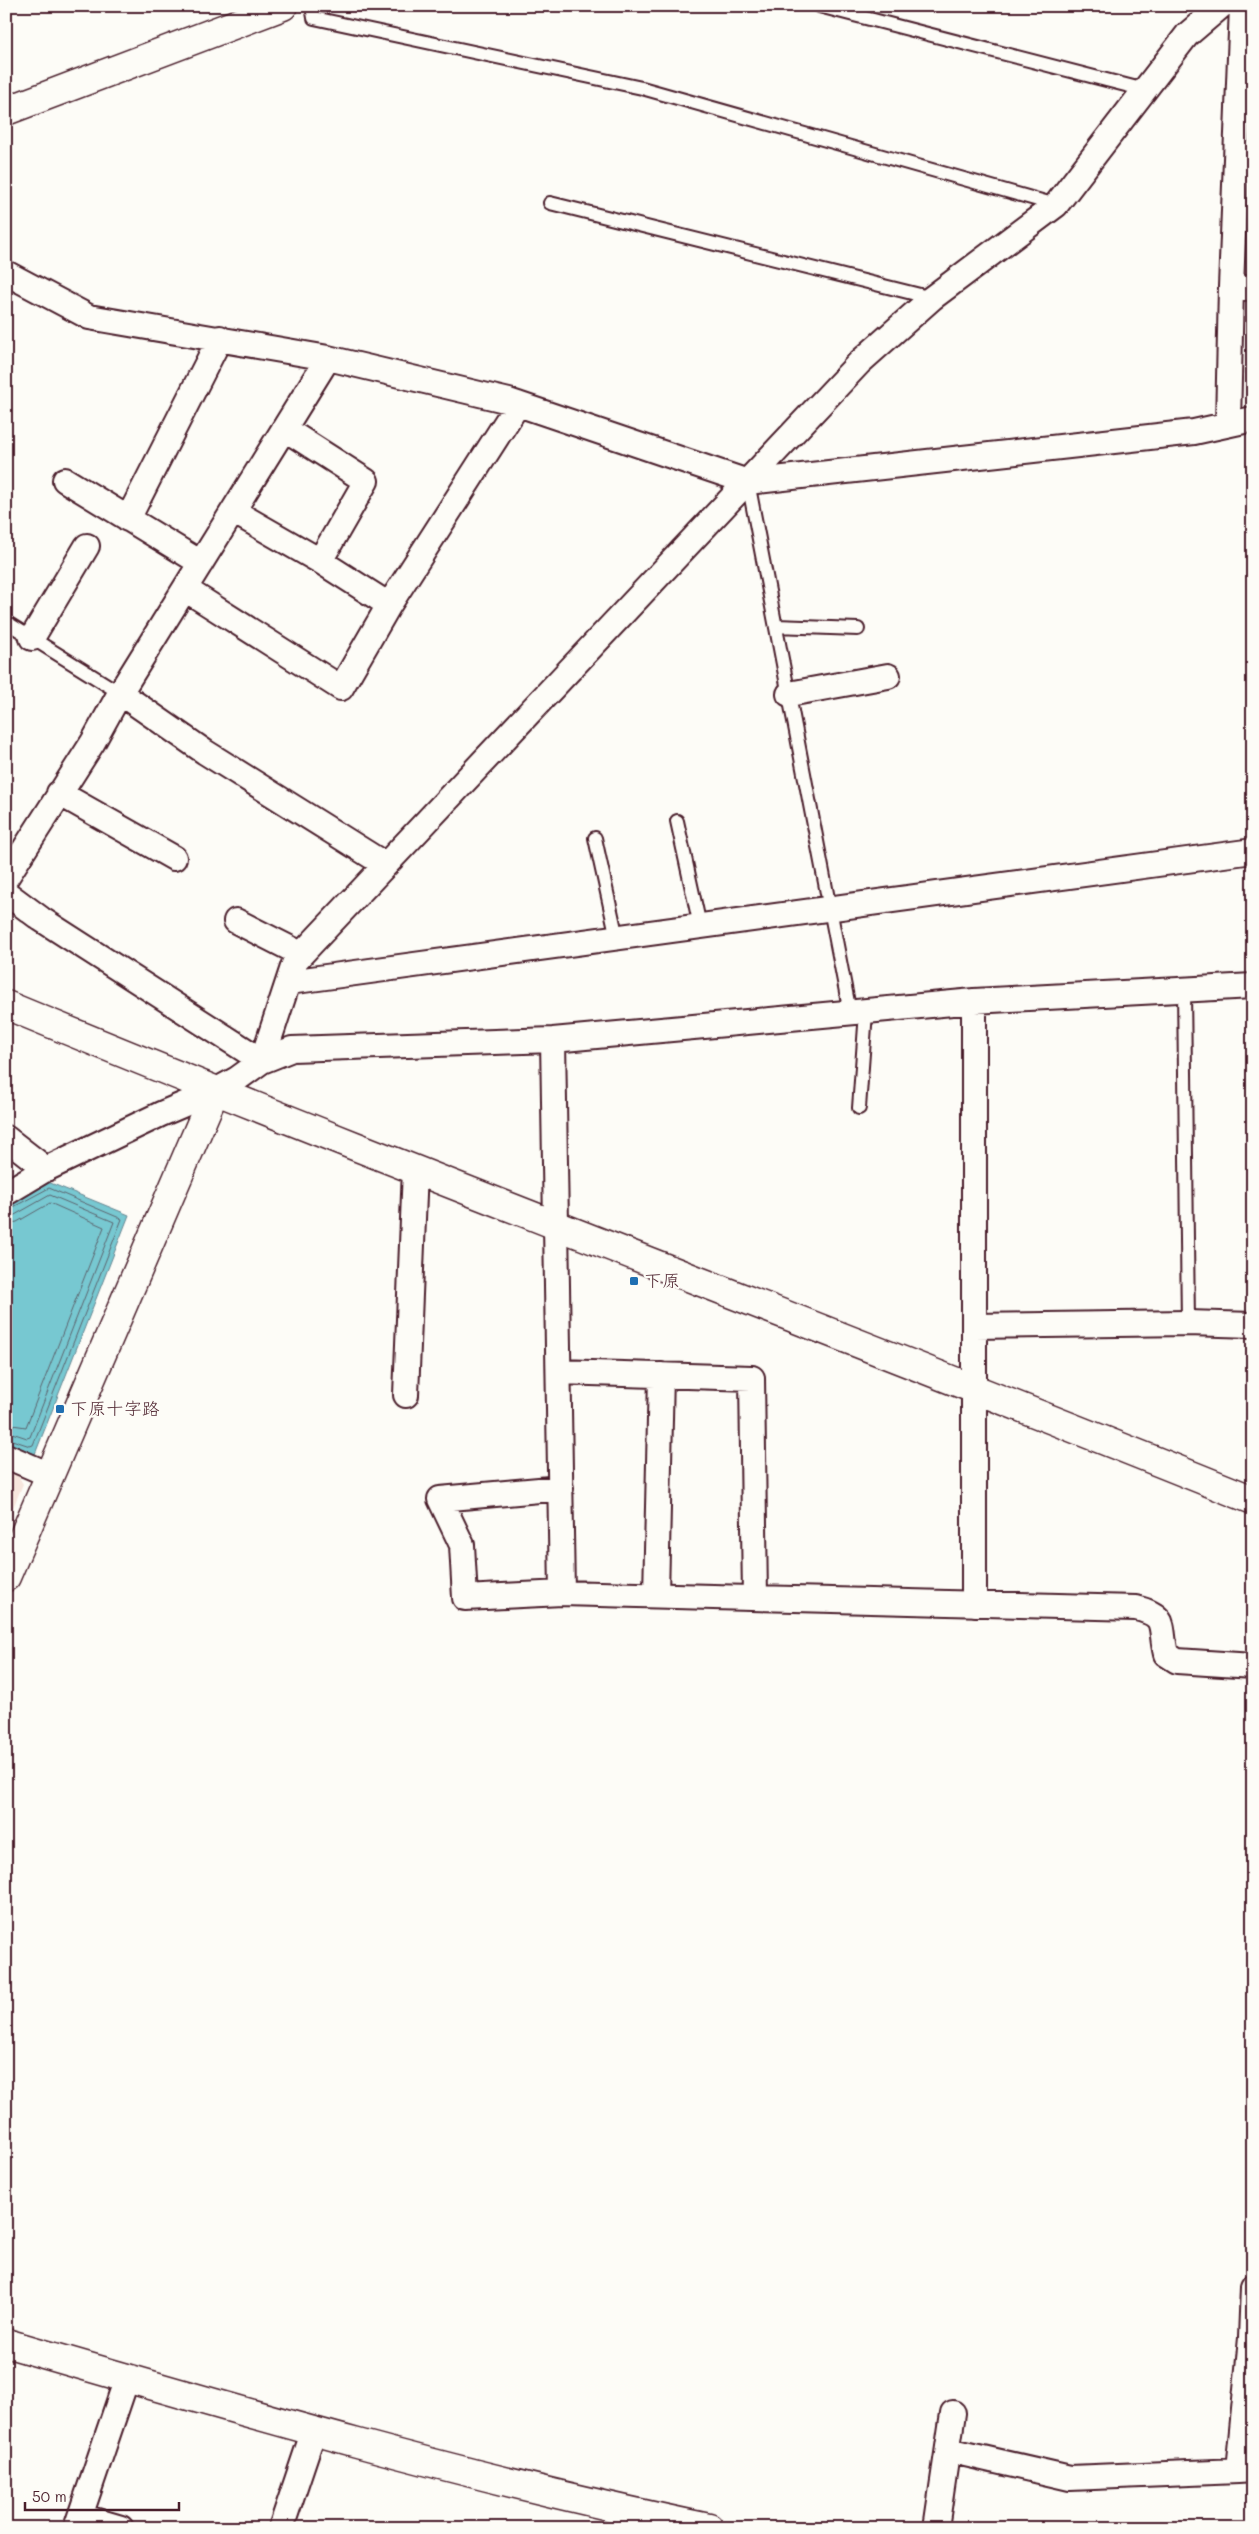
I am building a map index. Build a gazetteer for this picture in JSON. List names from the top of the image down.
{
  "places": {
    "transit": ["下原", "下原十字路"]
  },
  "scale_bar": "50 m"
}
